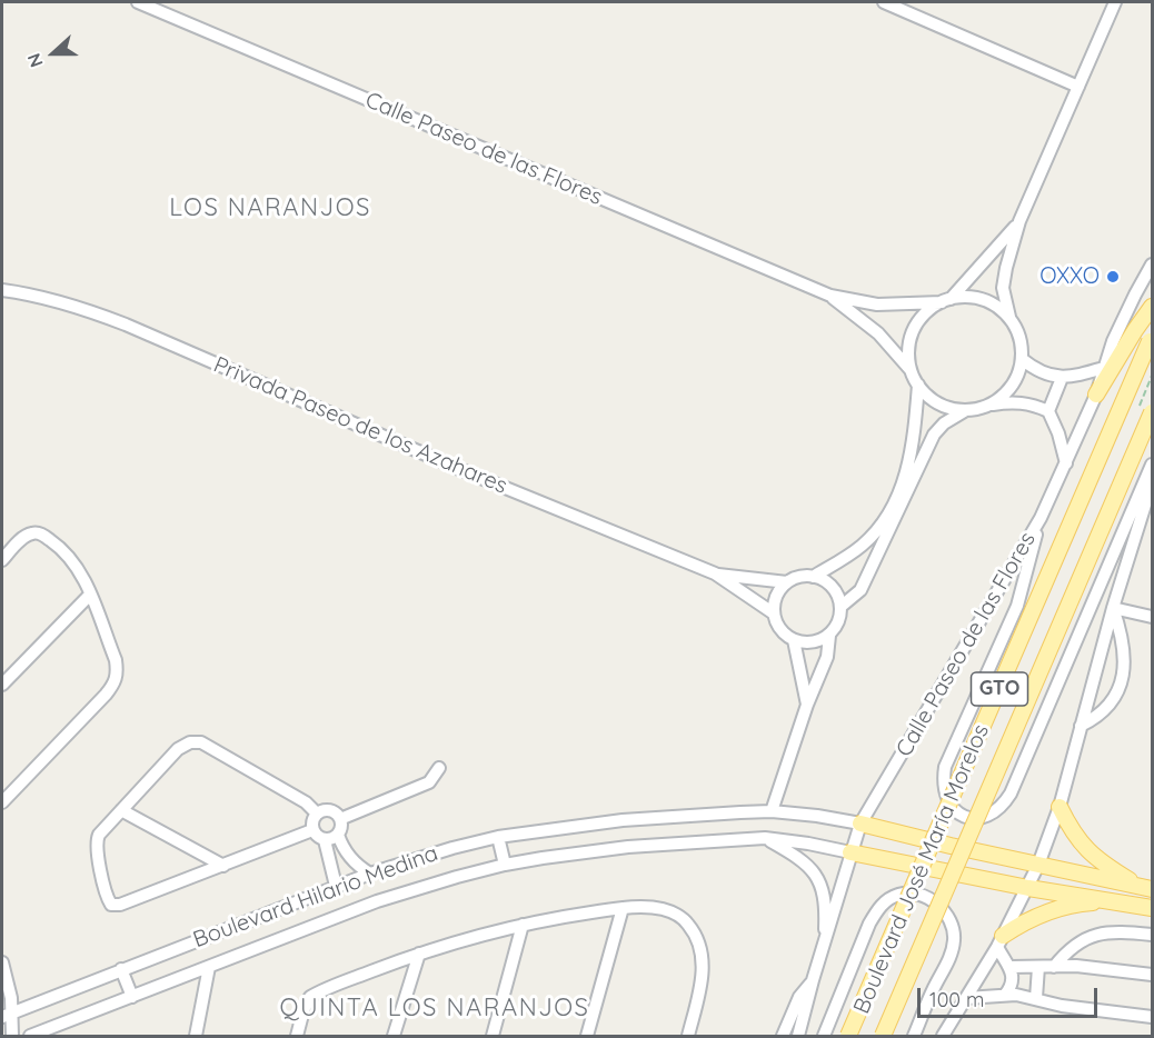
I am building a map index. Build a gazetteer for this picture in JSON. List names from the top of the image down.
{
  "streets": {
    "main road": ["GTO", "Boulevard José María Morelos", "Boulevard Hilario Medina"],
    "street": ["Calle Paseo de las Flores", "Privada Paseo de los Azahares"]
  },
  "crossings": [
    ["Calle Paseo de las Flores", "Boulevard Hilario Medina"]
  ],
  "districts": ["LOS NARANJOS", "QUINTA LOS NARANJOS"],
  "places": ["OXXO"],
  "scale_bar": "100 m",
  "north": "left"
}
